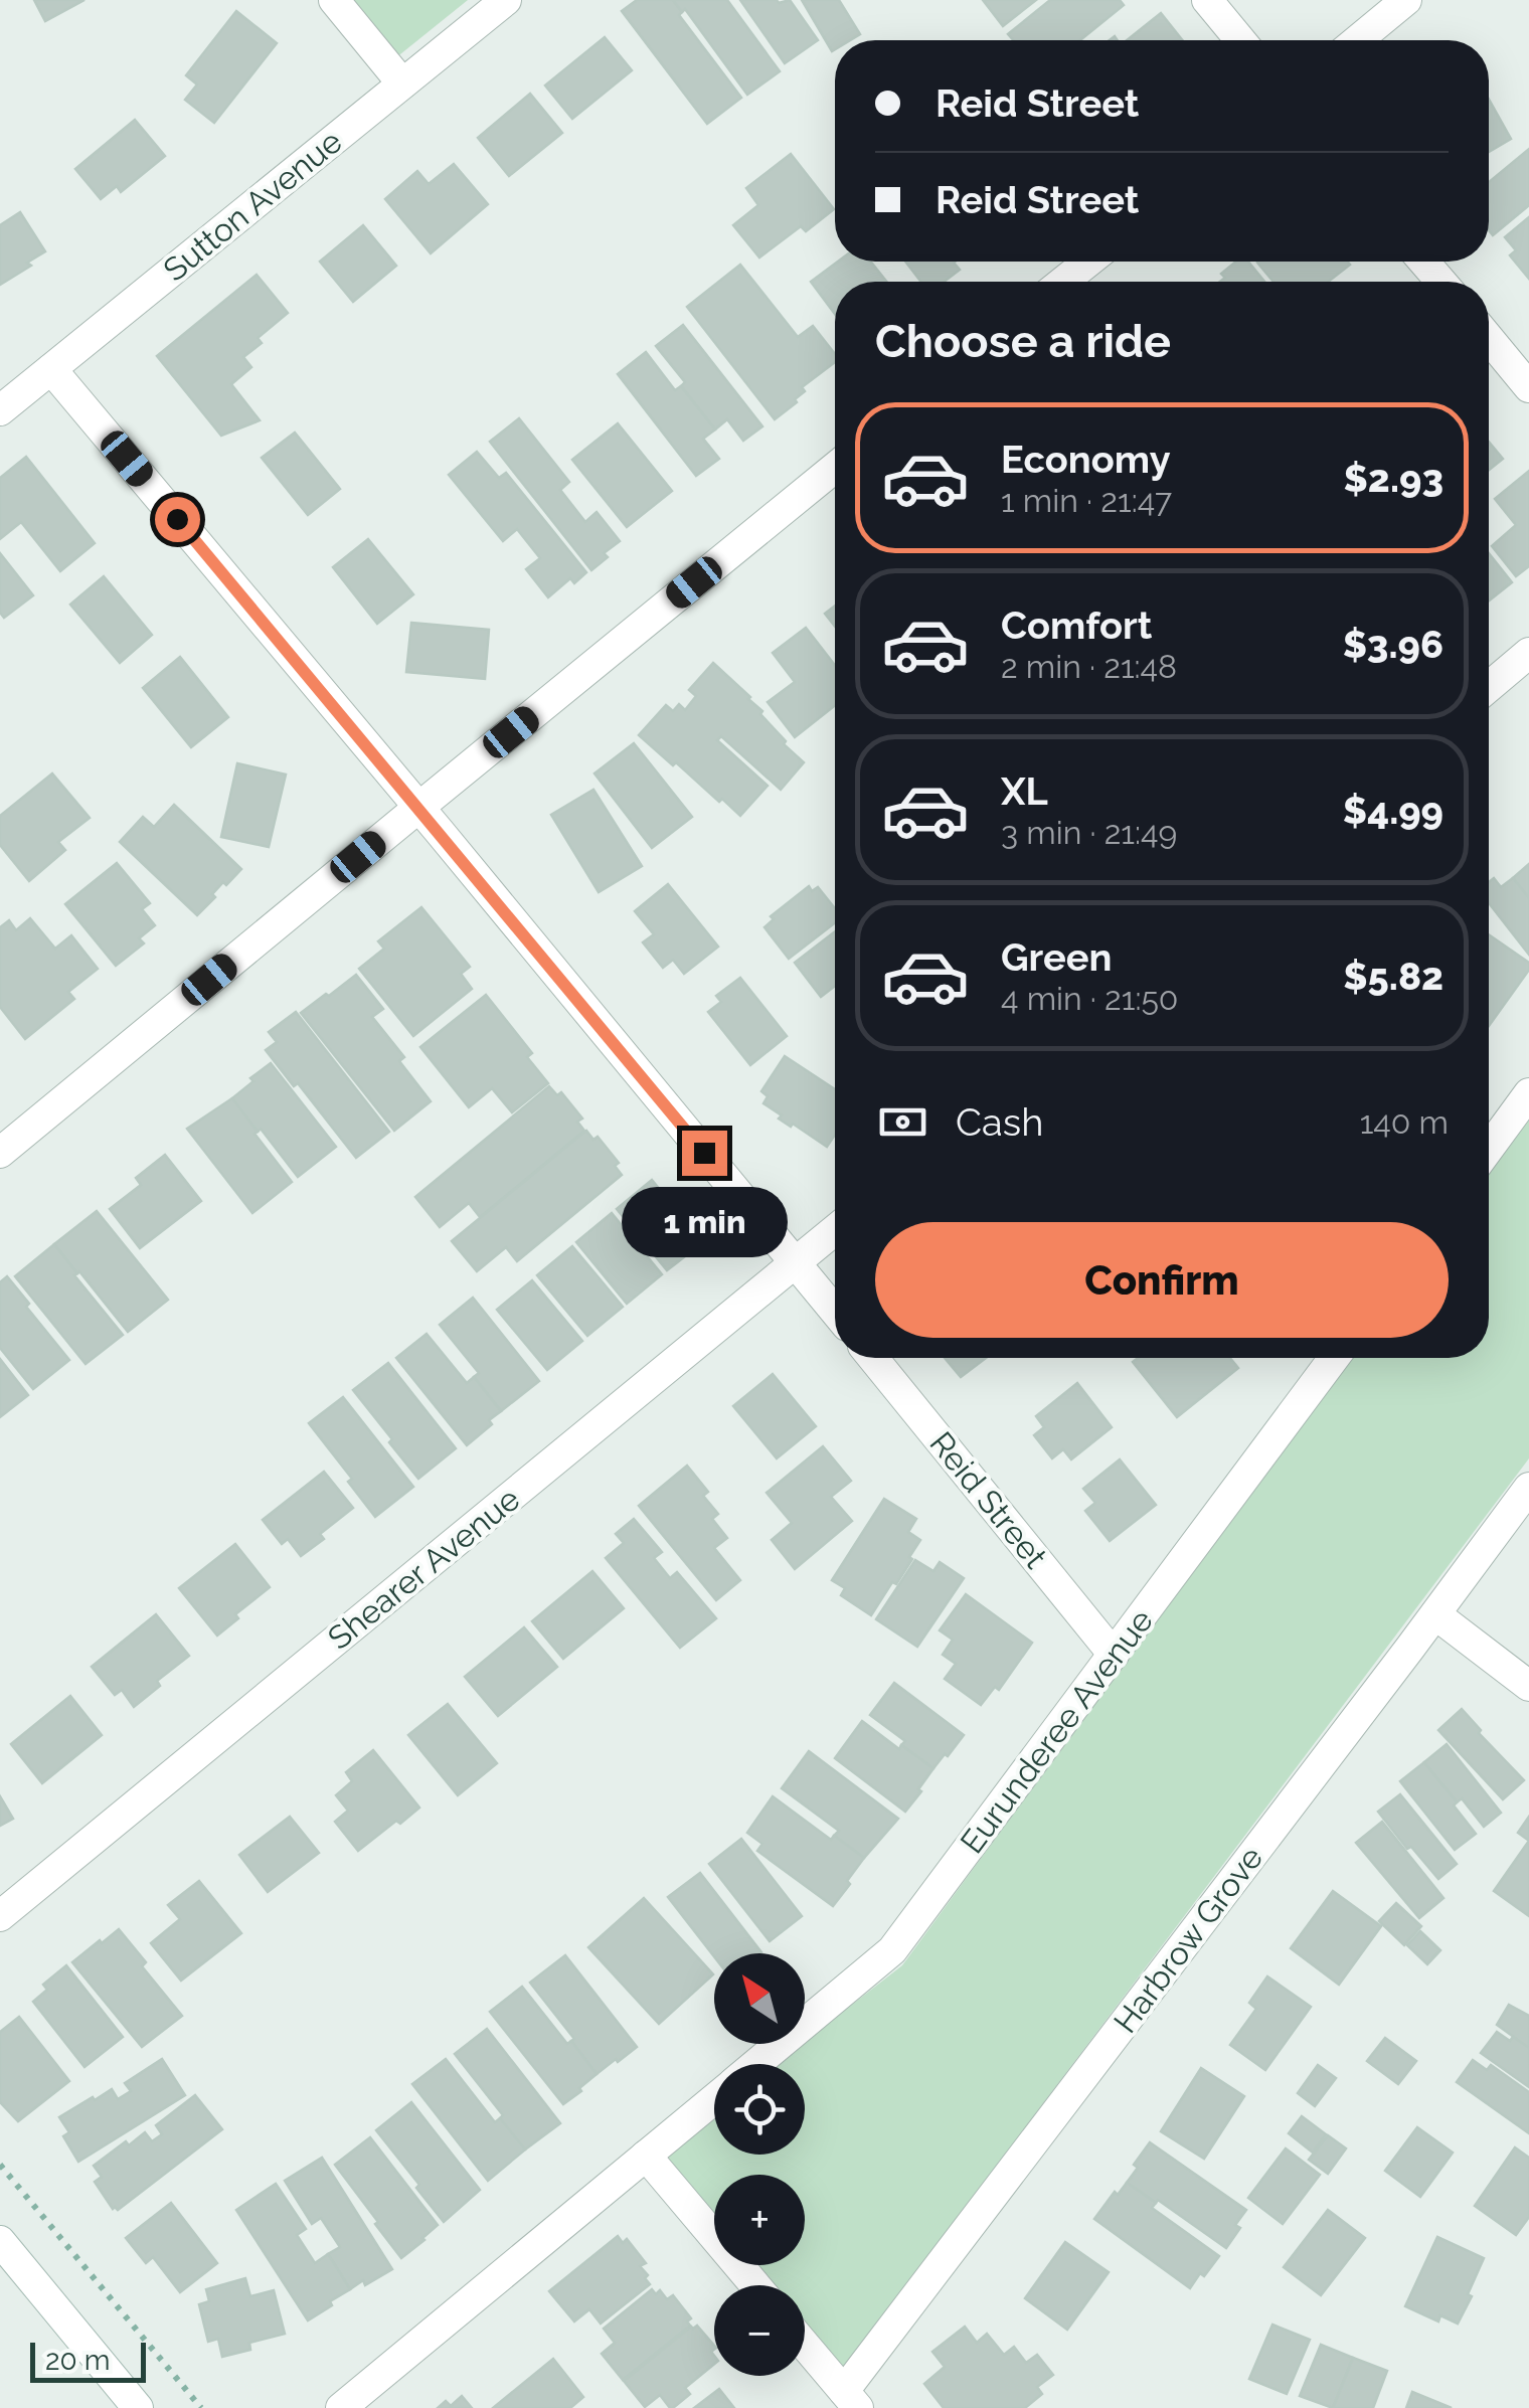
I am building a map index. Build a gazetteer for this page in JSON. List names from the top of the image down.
{
  "streets": {
    "street": [
      "Sutton Avenue",
      "Reid Street",
      "Shearer Avenue",
      "Eurunderee Avenue",
      "Harbrow Grove"
    ]
  },
  "crossings": [
    ["Reid Street", "Eurunderee Avenue"]
  ],
  "scale_bar": "20 m",
  "north": "top left",
  "page": {
    "banner": ["Reid Street", "Reid Street"],
    "heading": "Choose a ride",
    "list": [
      {
        "name": "Economy",
        "note": "1 min · 21:47",
        "value": "$2.93"
      },
      {
        "name": "Comfort",
        "note": "2 min · 21:48",
        "value": "$3.96"
      },
      {
        "name": "XL",
        "note": "3 min · 21:49",
        "value": "$4.99"
      },
      {
        "name": "Green",
        "note": "4 min · 21:50",
        "value": "$5.82"
      }
    ],
    "pay": ["Cash", "140 m"],
    "bubble": "1 min",
    "buttons": "Confirm",
    "map_buttons": ["+", "−"],
    "scale": "20 m"
  }
}
